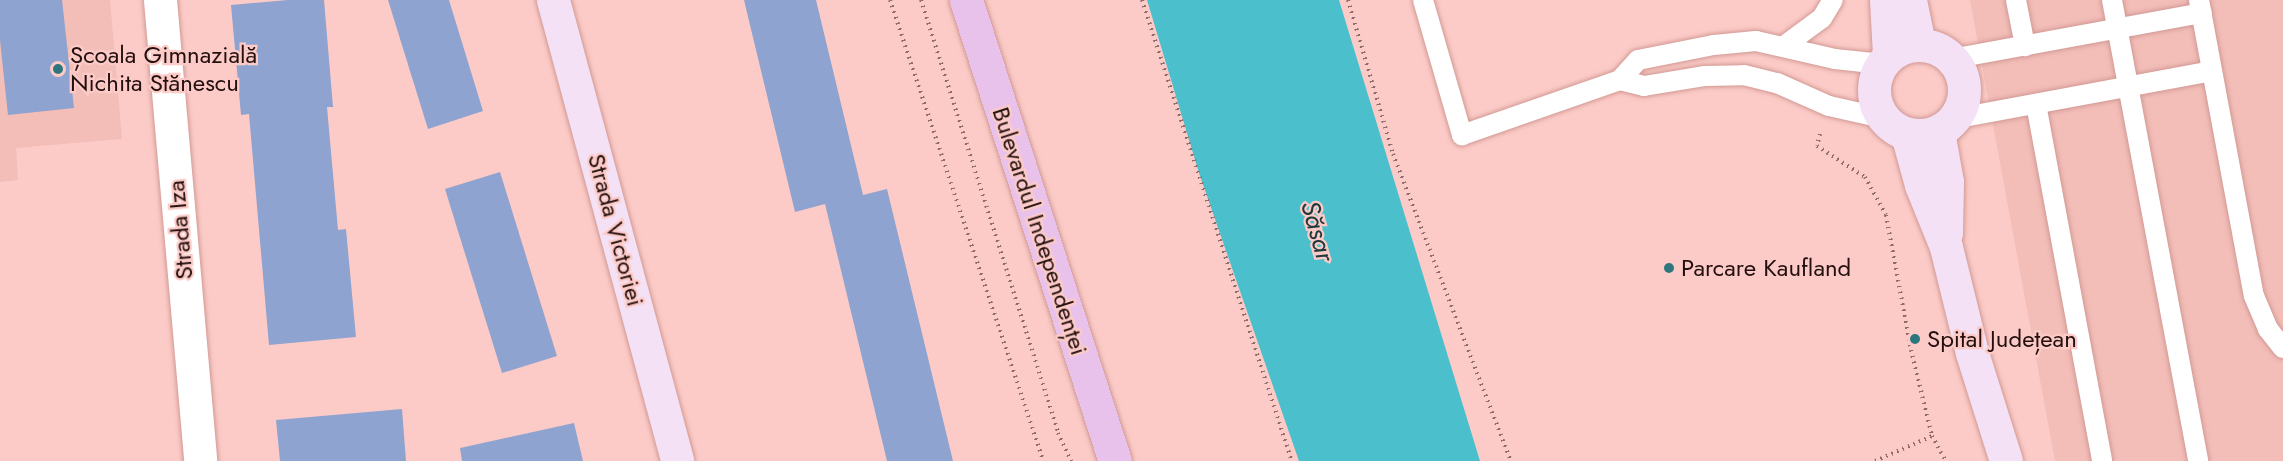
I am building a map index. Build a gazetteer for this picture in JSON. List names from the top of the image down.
{
  "streets": {
    "main road": ["Bulevardul Independenței"],
    "street": ["Strada Iza", "Strada Victoriei"]
  },
  "water": ["Săsar"],
  "places": ["Școala Gimnazială Nichita Stănescu", "Parcare Kaufland", "Spital Județean"]
}
